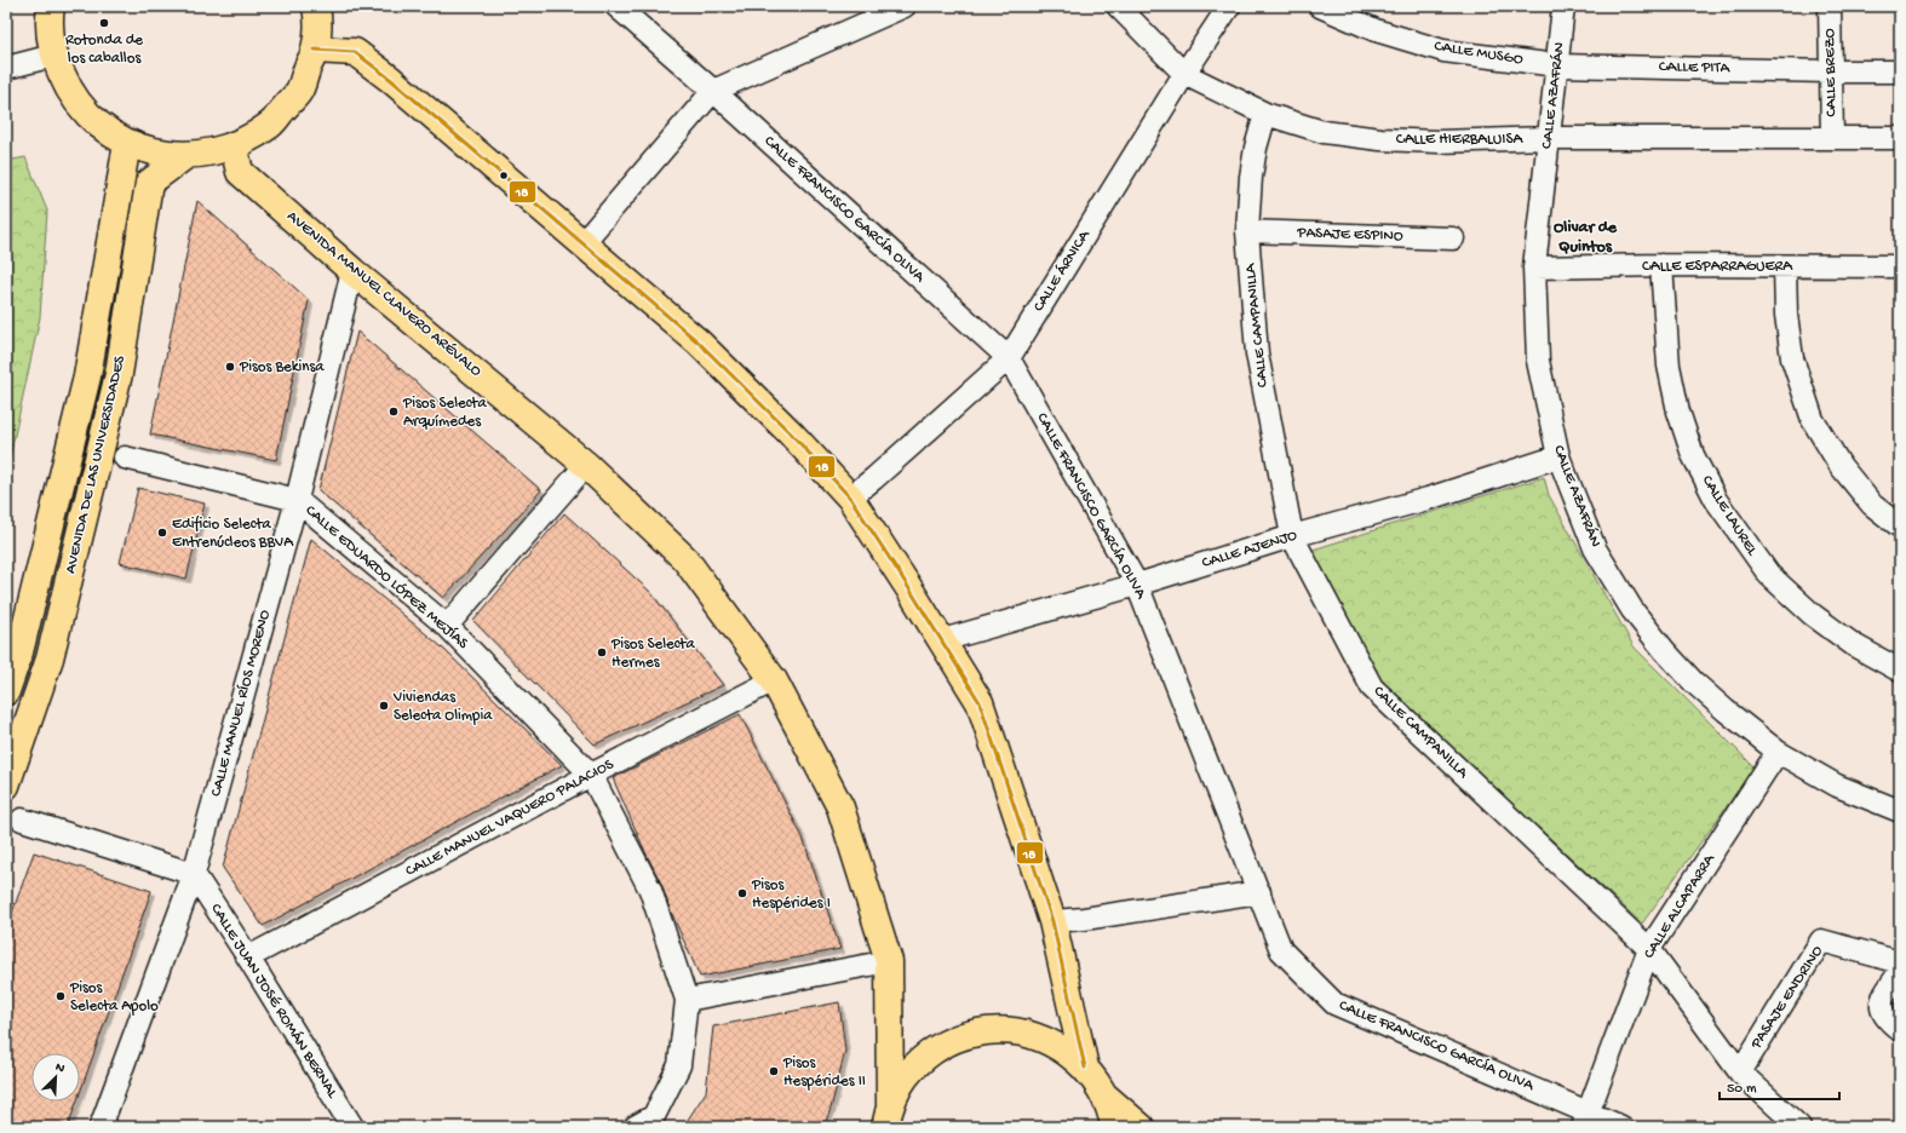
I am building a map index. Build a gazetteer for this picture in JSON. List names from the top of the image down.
{
  "streets": {
    "main road": ["AVENIDA MANUEL CLAVERO ARÉVALO", "AVENIDA DE LAS UNIVERSIDADES"],
    "street": [
      "CALLE MUSGO",
      "CALLE PITA",
      "CALLE BREZO",
      "CALLE AZAFRÁN",
      "CALLE HIERBALUISA",
      "CALLE FRANCISCO GARCÍA OLIVA",
      "PASAJE ESPINO",
      "CALLE ESPARRAGUERA",
      "CALLE ÁRNICA",
      "CALLE CAMPANILLA",
      "CALLE LAUREL",
      "CALLE AJENJO",
      "CALLE EDUARDO LÓPEZ MEJÍAS",
      "CALLE MANUEL RÍOS MORENO",
      "CALLE MANUEL VAQUERO PALACIOS",
      "CALLE ALCAPARRA",
      "PASAJE ENDRINO",
      "CALLE JUAN JOSÉ ROMÁN BERNAL"
    ]
  },
  "crossings": [
    ["CALLE MUSGO", "CALLE PITA"],
    ["CALLE MUSGO", "CALLE AZAFRÁN"],
    ["CALLE PITA", "CALLE BREZO"],
    ["CALLE PITA", "CALLE AZAFRÁN"],
    ["CALLE BREZO", "CALLE HIERBALUISA"],
    ["CALLE AZAFRÁN", "CALLE HIERBALUISA"],
    ["CALLE AZAFRÁN", "CALLE ESPARRAGUERA"],
    ["CALLE AZAFRÁN", "CALLE AJENJO"],
    ["CALLE AZAFRÁN", "CALLE ALCAPARRA"],
    ["CALLE HIERBALUISA", "CALLE ÁRNICA"],
    ["CALLE HIERBALUISA", "CALLE CAMPANILLA"],
    ["CALLE FRANCISCO GARCÍA OLIVA", "CALLE ÁRNICA"],
    ["CALLE FRANCISCO GARCÍA OLIVA", "CALLE AJENJO"],
    ["CALLE FRANCISCO GARCÍA OLIVA", "CALLE ALCAPARRA"],
    ["PASAJE ESPINO", "CALLE CAMPANILLA"],
    ["CALLE ESPARRAGUERA", "CALLE LAUREL"],
    ["AVENIDA MANUEL CLAVERO ARÉVALO", "CALLE MANUEL RÍOS MORENO"],
    ["AVENIDA MANUEL CLAVERO ARÉVALO", "CALLE MANUEL VAQUERO PALACIOS"],
    ["CALLE CAMPANILLA", "CALLE AJENJO"],
    ["CALLE CAMPANILLA", "CALLE ALCAPARRA"],
    ["CALLE CAMPANILLA", "PASAJE ENDRINO"],
    ["CALLE EDUARDO LÓPEZ MEJÍAS", "CALLE MANUEL RÍOS MORENO"],
    ["CALLE EDUARDO LÓPEZ MEJÍAS", "CALLE MANUEL VAQUERO PALACIOS"],
    ["CALLE MANUEL RÍOS MORENO", "CALLE JUAN JOSÉ ROMÁN BERNAL"],
    ["CALLE MANUEL VAQUERO PALACIOS", "CALLE JUAN JOSÉ ROMÁN BERNAL"]
  ],
  "districts": ["Olivar de Quintos"],
  "places": [
    "Rotonda de los caballos",
    "Pisos Bekinsa",
    "Pisos Selecta Arquímedes",
    "Edificio Selecta Entrenúcleos BBVA",
    "Pisos Selecta Hermes",
    "Viviendas Selecta Olimpia",
    "Pisos Hespérides I",
    "Pisos Selecta Apolo",
    "Pisos Hespérides II"
  ],
  "lines": ["transit line 18"],
  "scale_bar": "50 m",
  "north": "top right"
}
